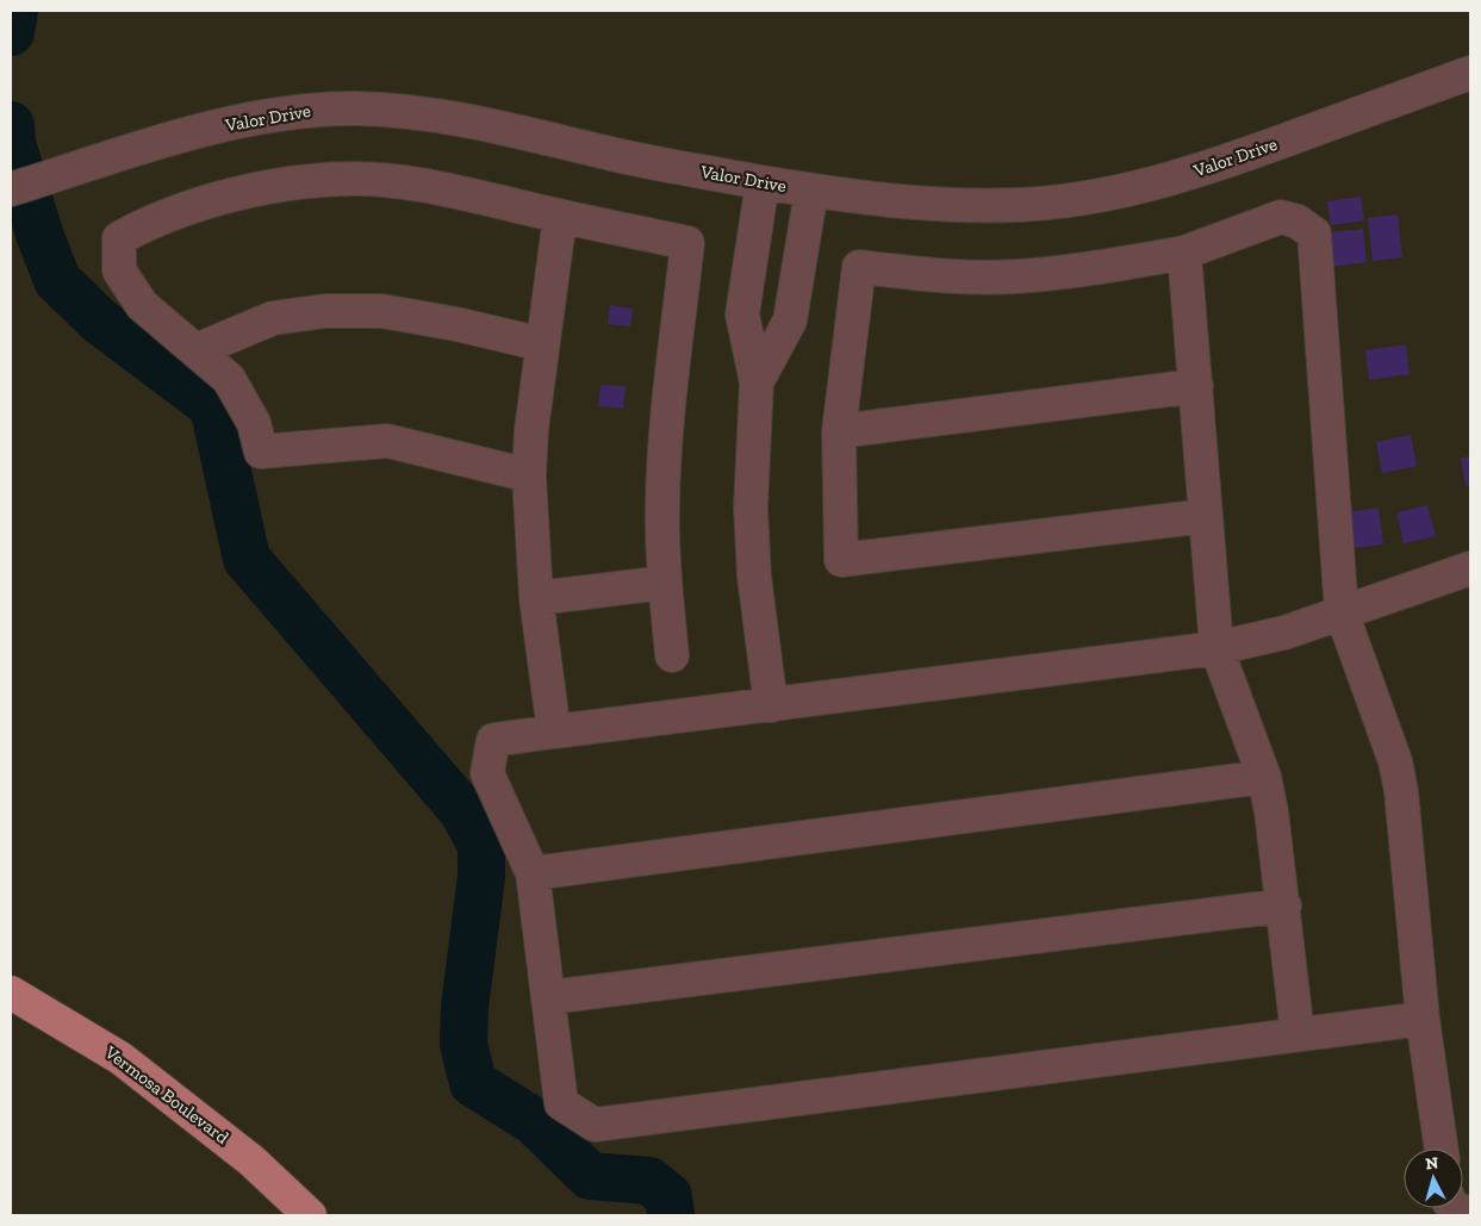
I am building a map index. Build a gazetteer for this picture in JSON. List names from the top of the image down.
{
  "streets": {
    "main road": ["Vermosa Boulevard"],
    "street": ["Valor Drive"]
  },
  "north": "top"
}
